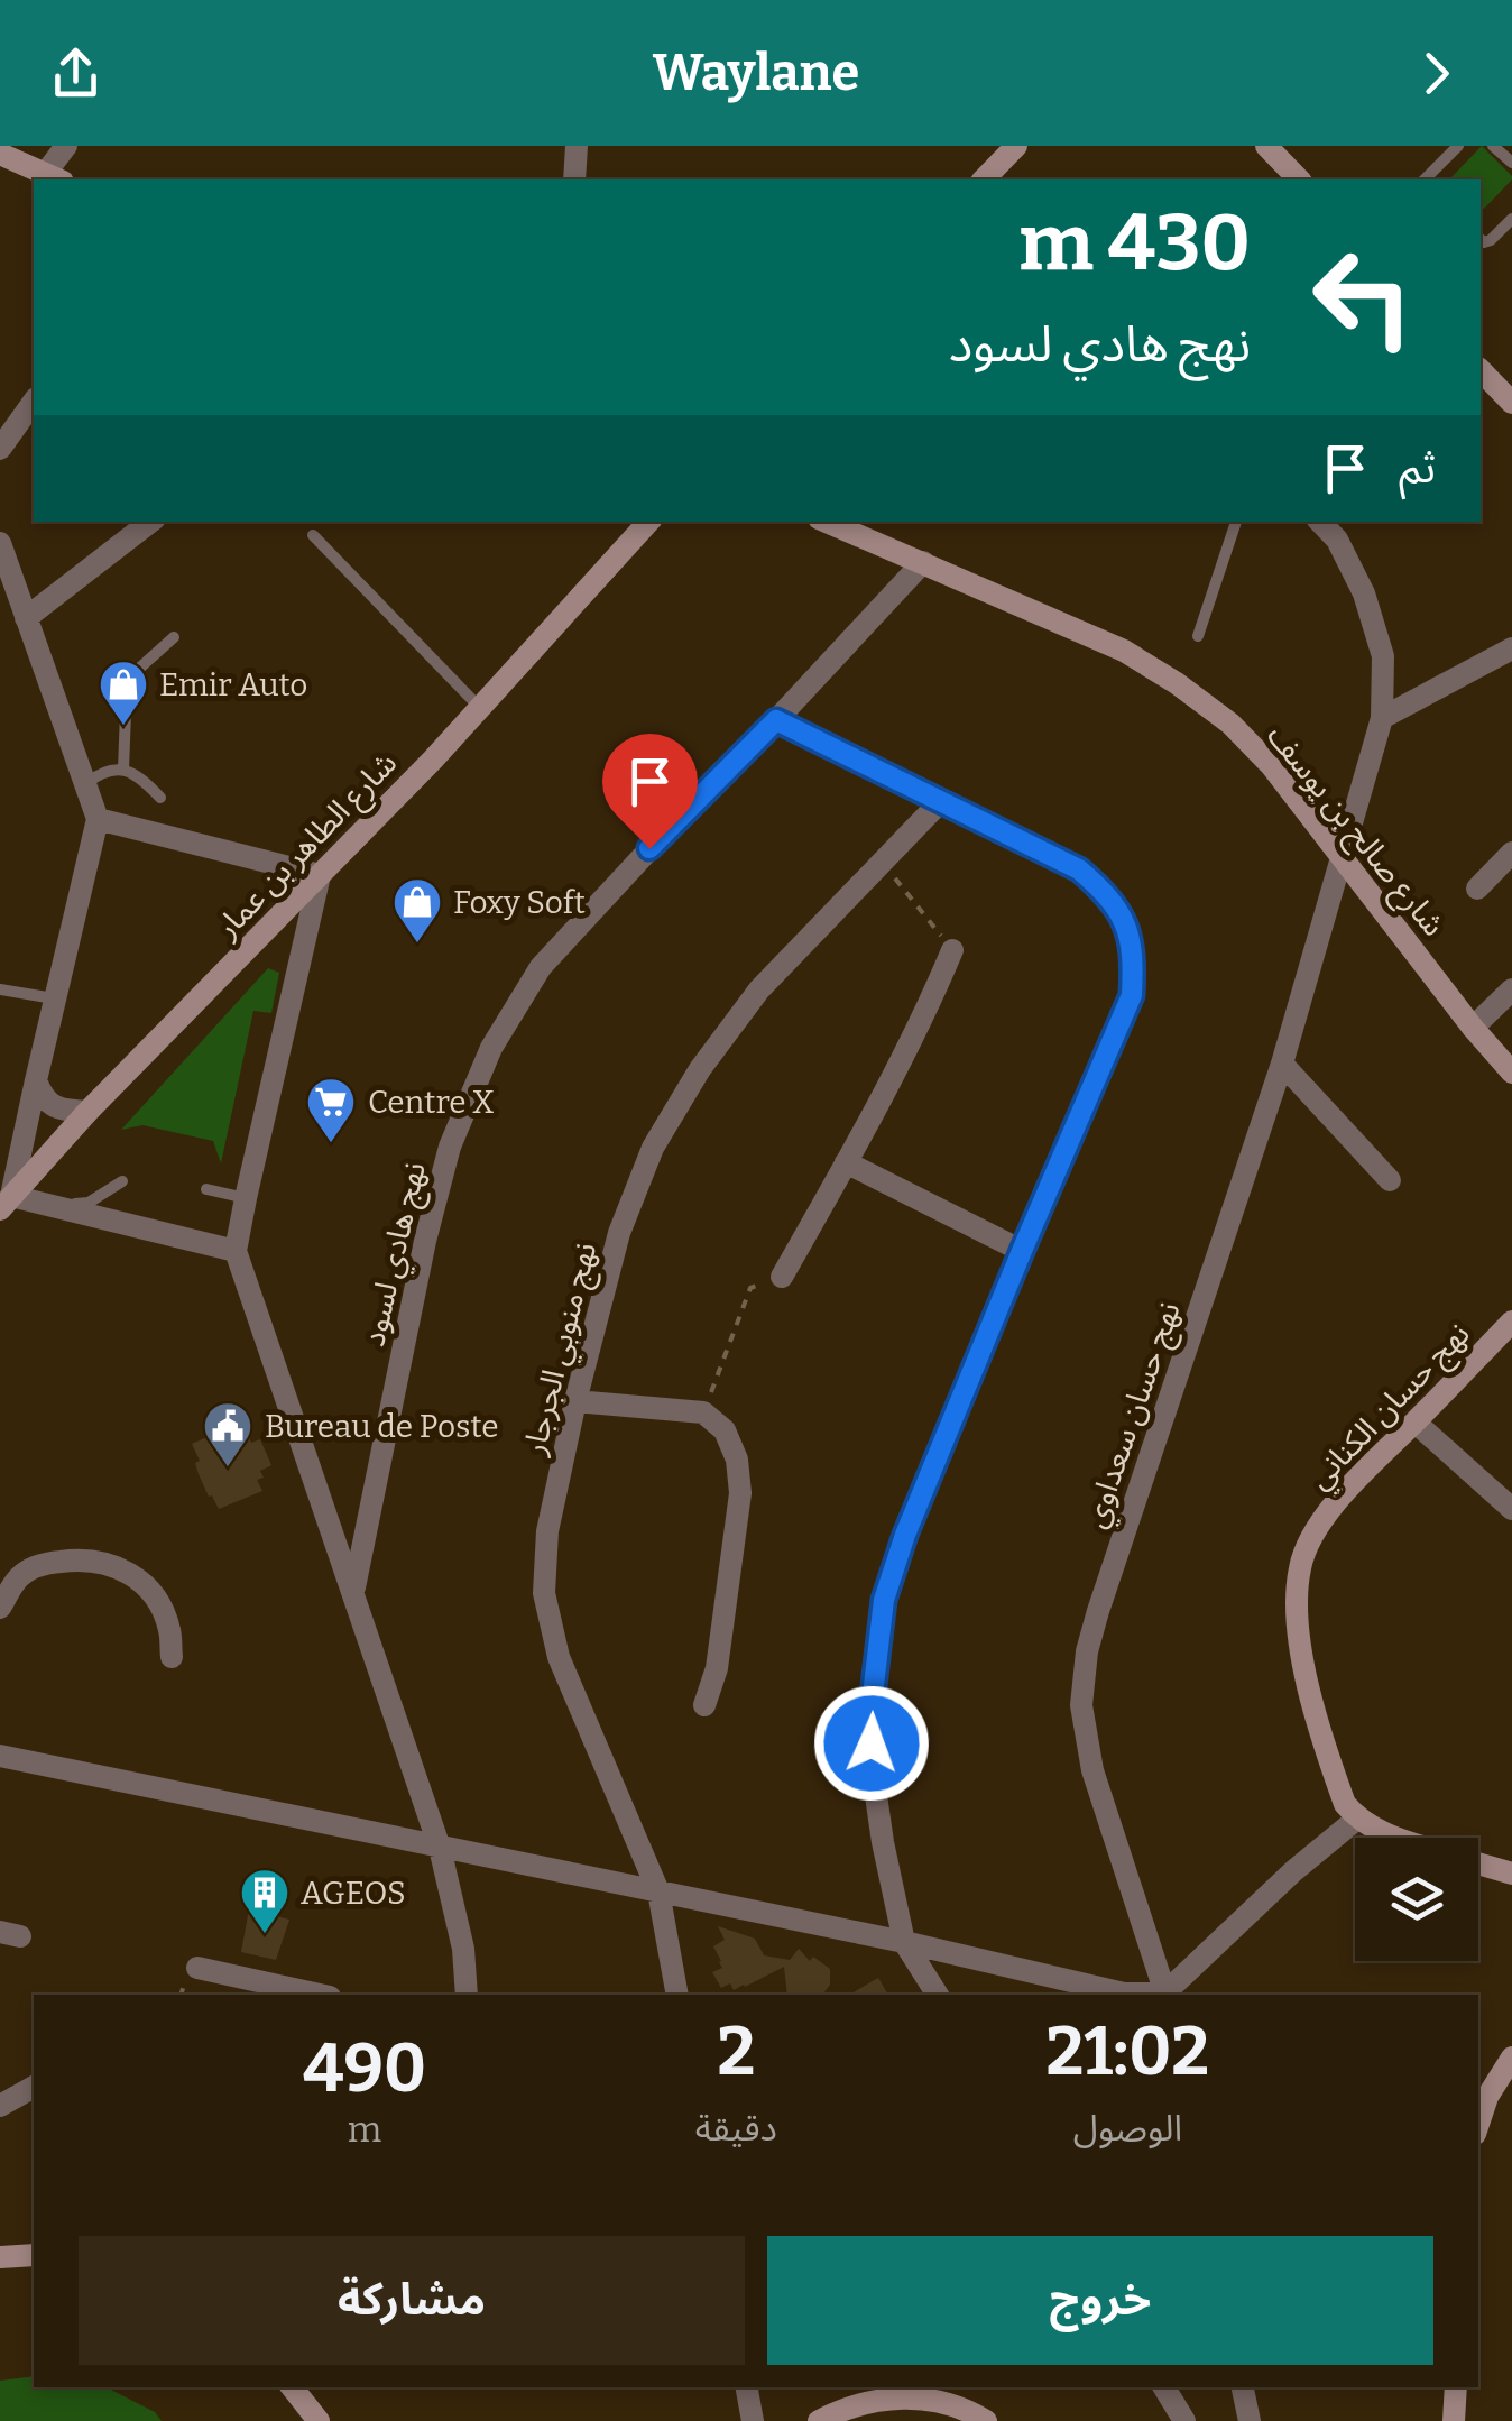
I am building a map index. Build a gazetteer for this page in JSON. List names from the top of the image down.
{
  "streets": {
    "street": [
      "شارع صالح بن يوسف",
      "شارع الطاهر بن عمار",
      "نهج هادي لسود",
      "نهج منوبي الجرجار",
      "نهج حسان الكناني",
      "نهج حسان سعداوي"
    ]
  },
  "crossings": [
    ["شارع صالح بن يوسف", "نهج هادي لسود"],
    ["شارع صالح بن يوسف", "نهج حسان سعداوي"]
  ],
  "places": {
    "shop": ["Emir Auto", "Foxy Soft"],
    "supermarket": ["Centre X"],
    "public building": ["Bureau de Poste"],
    "building": ["AGEOS"]
  },
  "page": {
    "header": "Waylane",
    "turn": ["430 m", "نهج هادي لسود"],
    "then": "ثم",
    "eta": [
      "21:02",
      "الوصول",
      "2",
      "دقيقة",
      "490",
      "m"
    ],
    "buttons": ["خروج", "مشاركة"]
  }
}
